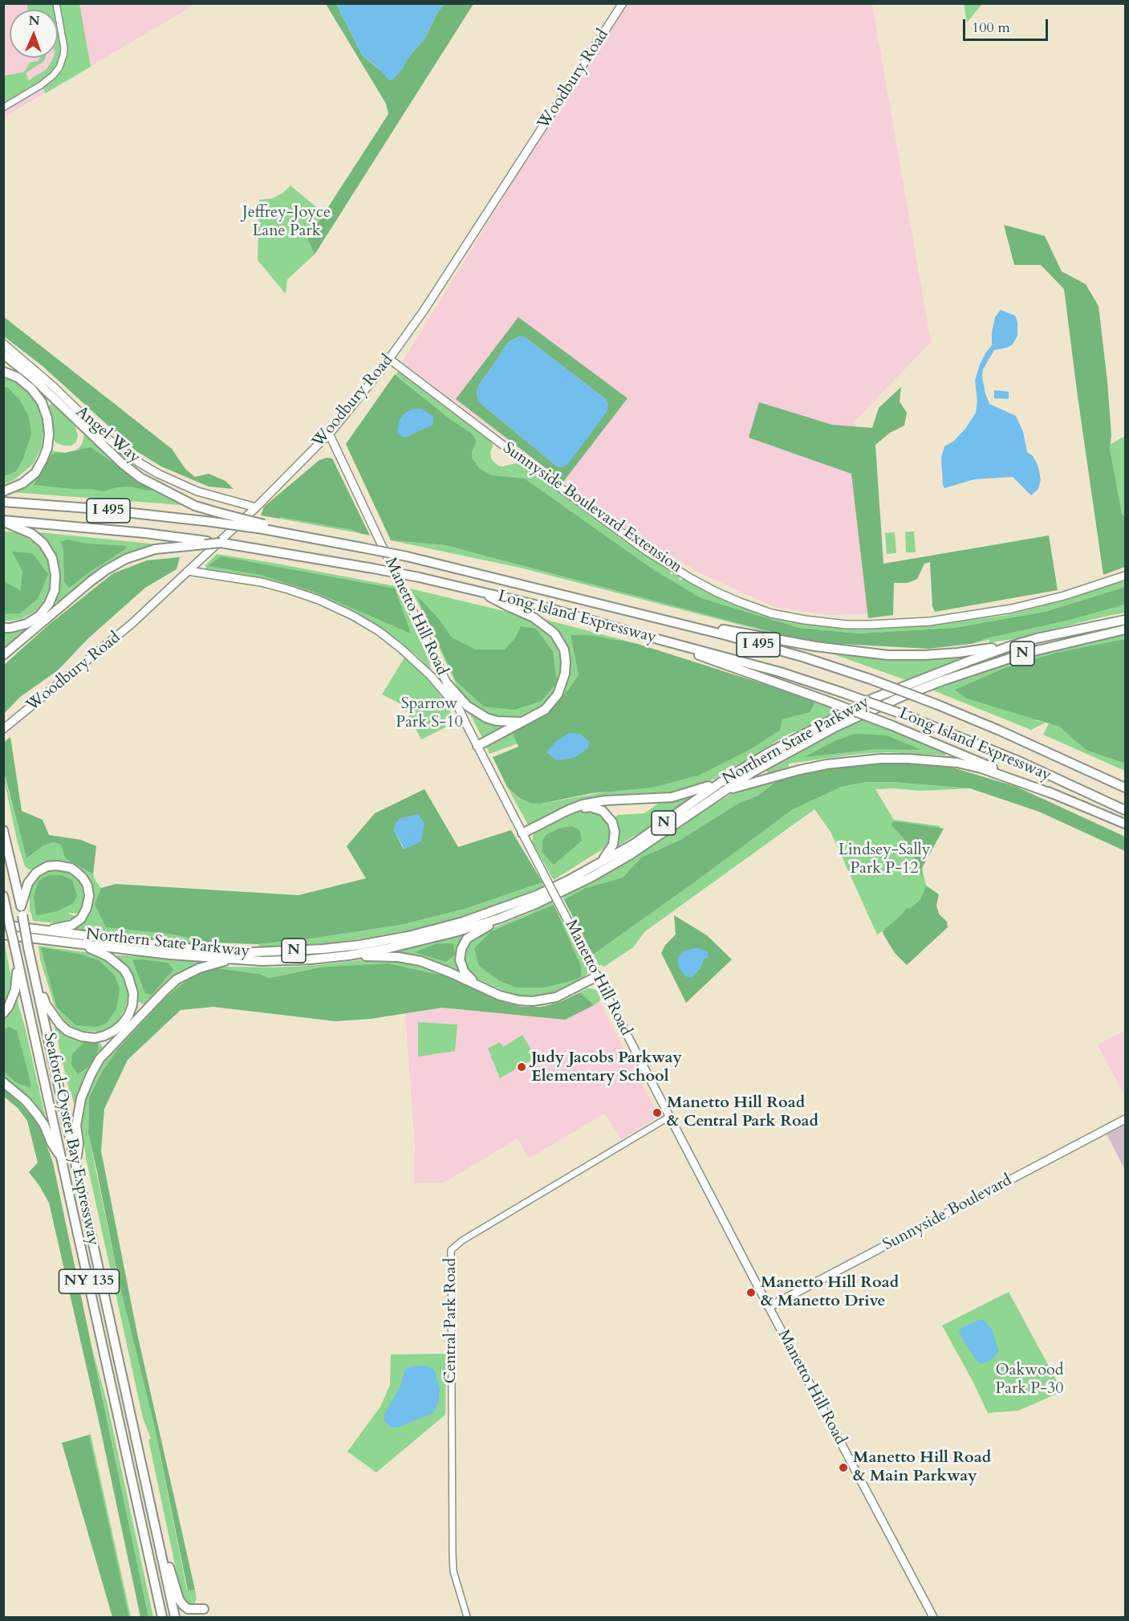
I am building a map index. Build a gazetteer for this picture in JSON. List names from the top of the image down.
{
  "streets": {
    "highway": [
      "I 495",
      "Long Island Expressway",
      "N",
      "Northern State Parkway",
      "Seaford-Oyster Bay Expressway",
      "NY 135"
    ],
    "main road": [
      "Woodbury Road",
      "Angel Way",
      "Sunnyside Boulevard Extension",
      "Manetto Hill Road",
      "Sunnyside Boulevard"
    ],
    "street": ["Central Park Road"]
  },
  "crossings": [
    ["Woodbury Road", "Angel Way"],
    ["Woodbury Road", "Sunnyside Boulevard Extension"],
    ["Woodbury Road", "Manetto Hill Road"],
    ["Manetto Hill Road", "Sunnyside Boulevard"],
    ["Manetto Hill Road", "Central Park Road"]
  ],
  "parks": [
    "Jeffrey-Joyce Lane Park",
    "Sparrow Park S-10",
    "Lindsey-Sally Park P-12",
    "Oakwood Park P-30"
  ],
  "places": [
    "Judy Jacobs Parkway Elementary School",
    "Manetto Hill Road & Central Park Road",
    "Manetto Hill Road & Manetto Drive",
    "Manetto Hill Road & Main Parkway"
  ],
  "scale_bar": "100 m",
  "north": "top"
}
